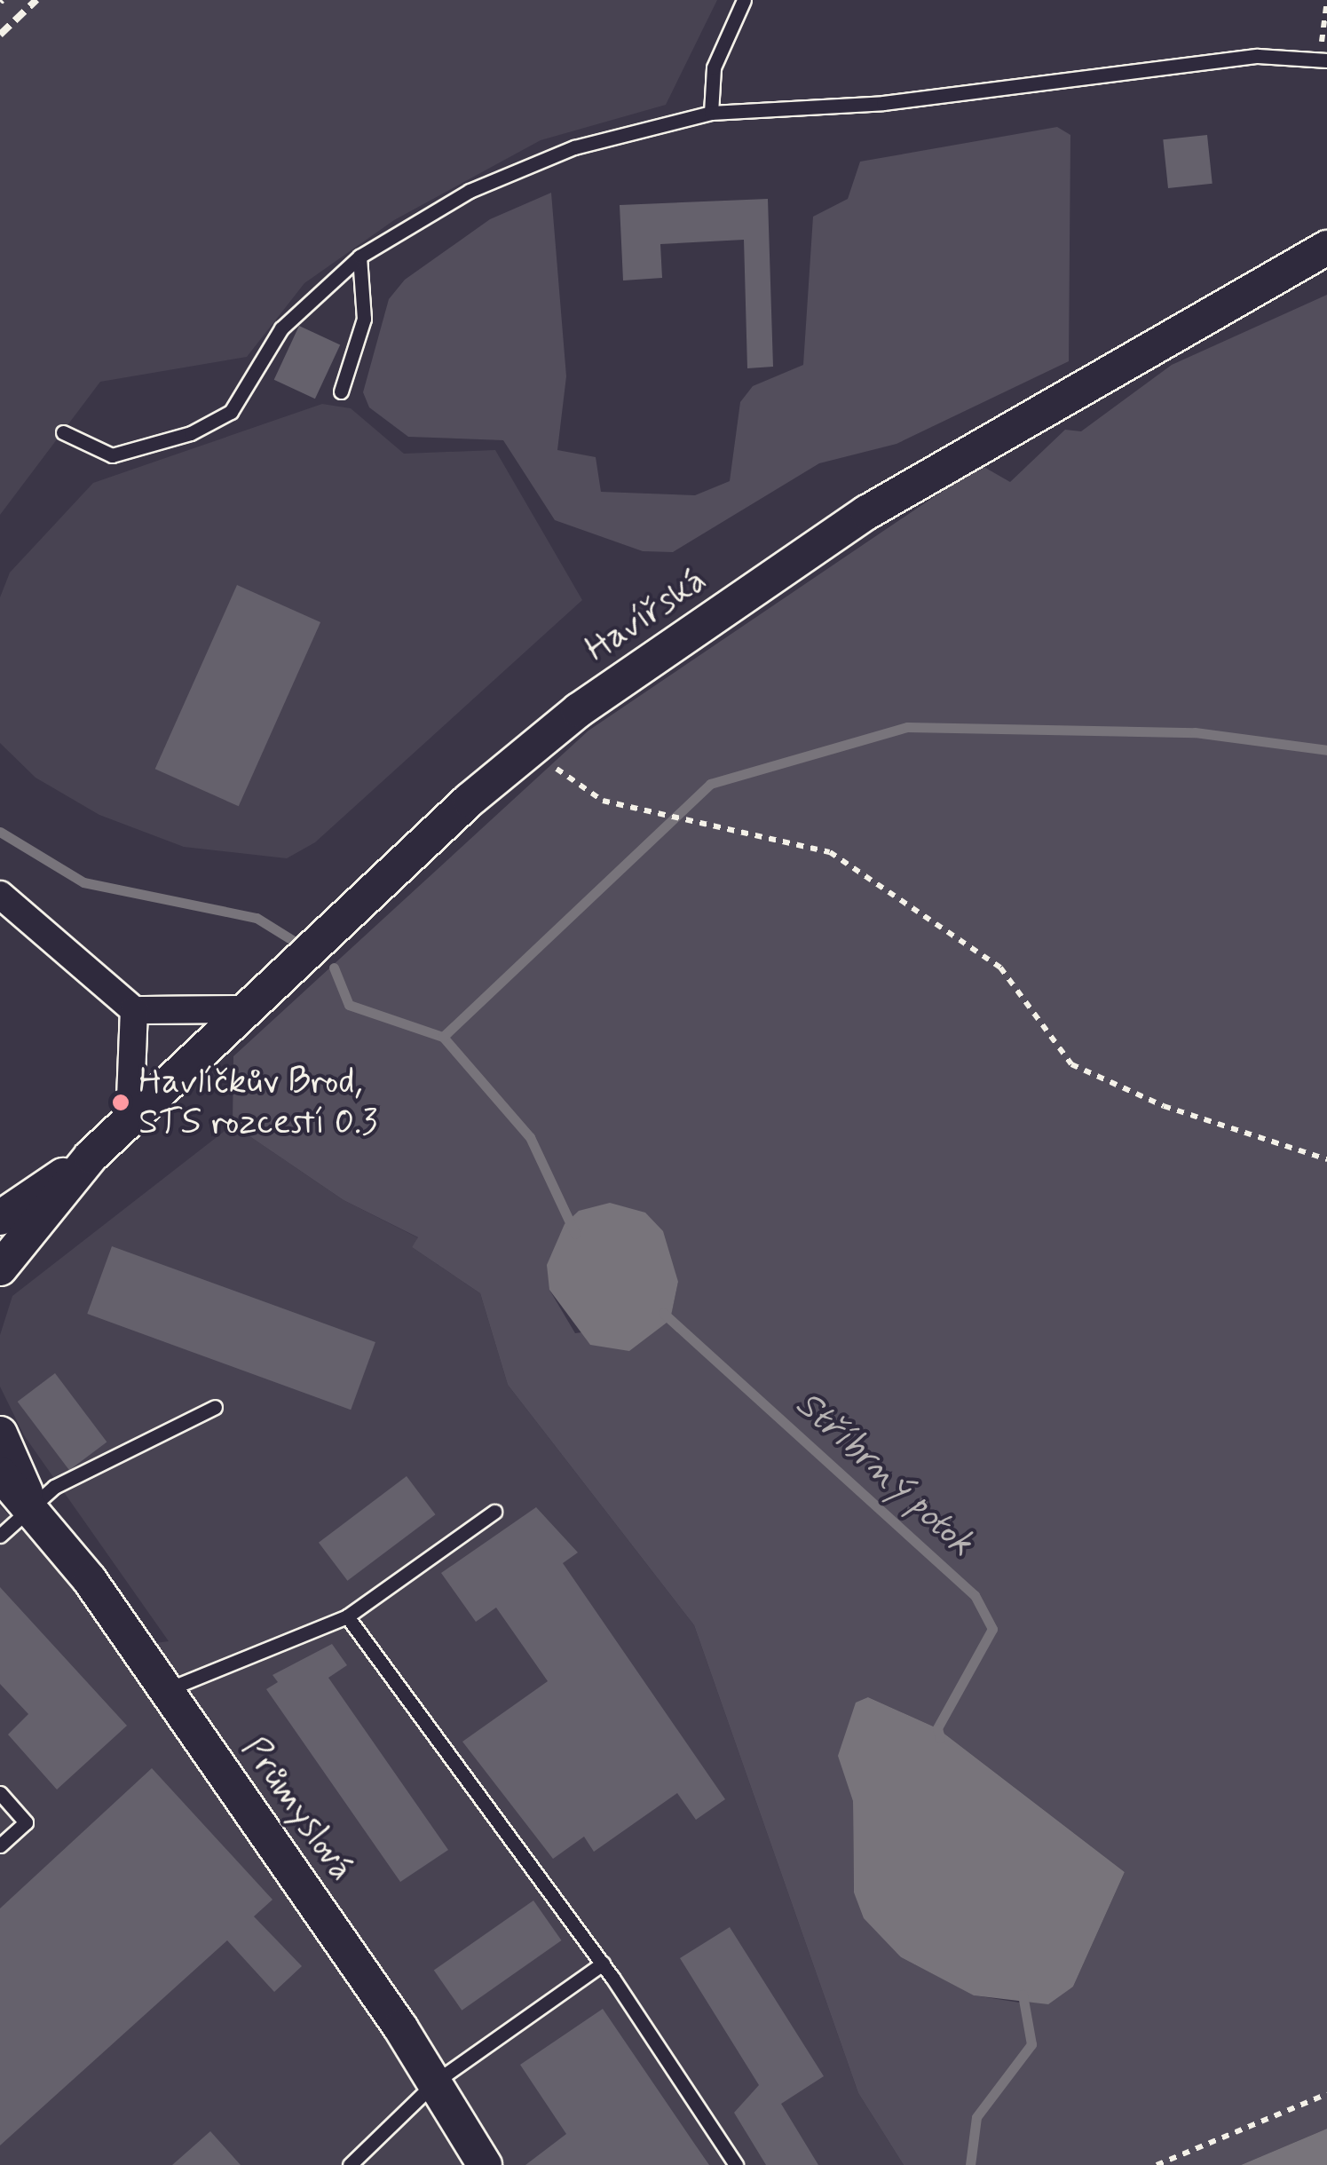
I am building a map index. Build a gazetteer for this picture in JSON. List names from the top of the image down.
{
  "streets": {
    "street": ["Havířská", "Průmyslová"]
  },
  "water": ["Stříbrný potok"],
  "places": ["Havlíčkův Brod, STS rozcestí 0.3"]
}
